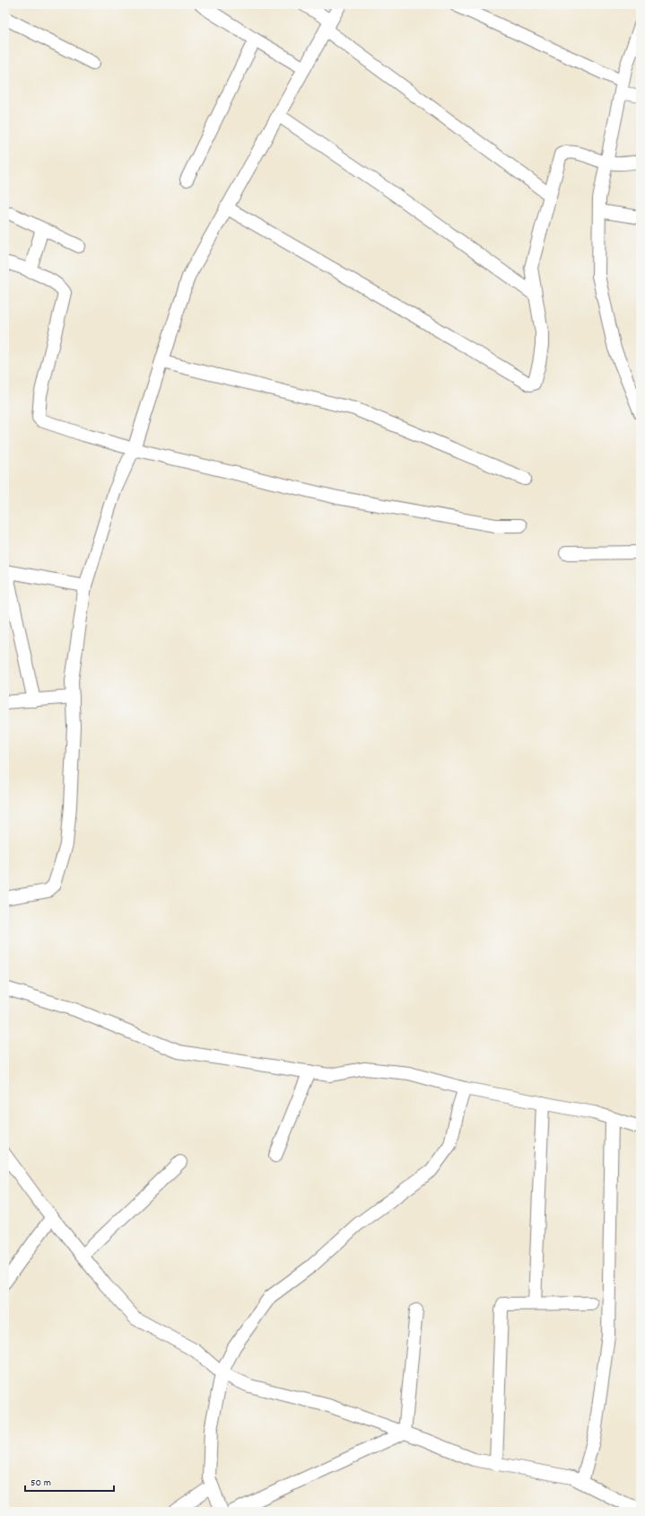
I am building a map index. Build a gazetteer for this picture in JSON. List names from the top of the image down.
{
  "scale_bar": "50 m"
}
